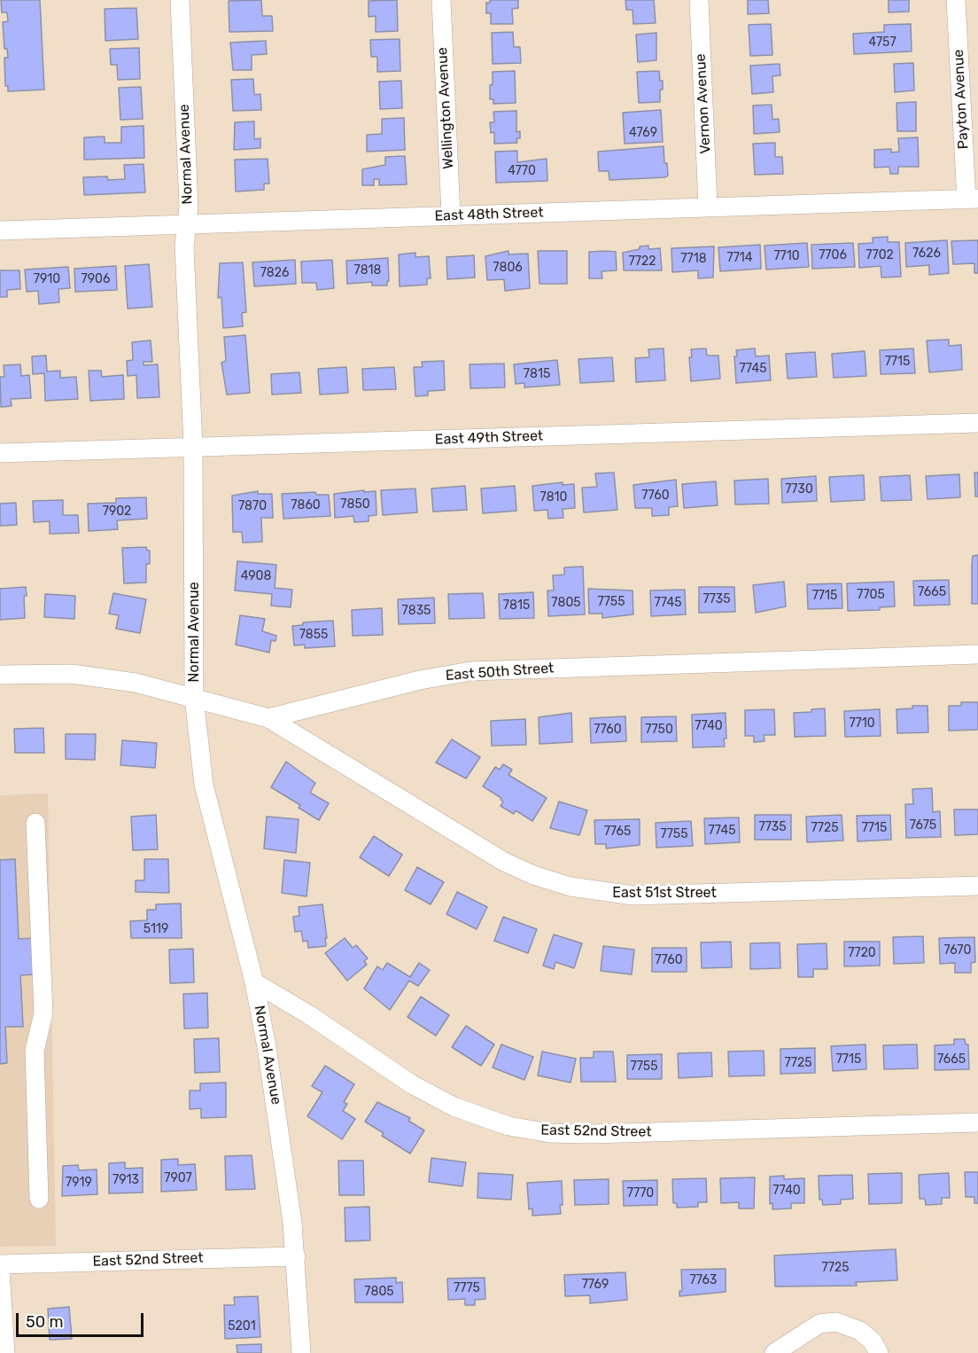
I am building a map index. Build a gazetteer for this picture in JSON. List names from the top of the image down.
{
  "streets": {
    "street": [
      "Payton Avenue",
      "Vernon Avenue",
      "Wellington Avenue",
      "Normal Avenue",
      "East 48th Street",
      "East 49th Street",
      "East 50th Street",
      "East 51st Street",
      "East 52nd Street"
    ]
  },
  "crossings": [
    ["Payton Avenue", "East 48th Street"],
    ["Vernon Avenue", "East 48th Street"],
    ["Wellington Avenue", "East 48th Street"],
    ["Normal Avenue", "East 48th Street"],
    ["Normal Avenue", "East 49th Street"],
    ["Normal Avenue", "East 50th Street"],
    ["Normal Avenue", "East 52nd Street"],
    ["East 50th Street", "East 51st Street"]
  ],
  "house_numbers": [
    "4757",
    "4769",
    "4770",
    "7626",
    "7706",
    "7702",
    "7710",
    "7714",
    "7718",
    "7722",
    "7806",
    "7818",
    "7826",
    "7910",
    "7906",
    "7715",
    "7745",
    "7815",
    "7730",
    "7760",
    "7810",
    "7850",
    "7860",
    "7870",
    "7902",
    "4908",
    "7665",
    "7705",
    "7715",
    "7735",
    "7755",
    "7805",
    "7745",
    "7815",
    "7835",
    "7855",
    "7710",
    "7740",
    "7760",
    "7750",
    "7675",
    "7735",
    "7725",
    "7715",
    "7745",
    "7765",
    "7755",
    "5119",
    "7670",
    "7720",
    "7760",
    "7715",
    "7665",
    "7725",
    "7755",
    "7907",
    "7913",
    "7919",
    "7740",
    "7770",
    "7725",
    "7763",
    "7769",
    "7775",
    "7805",
    "5201"
  ],
  "scale_bar": "50 m"
}
